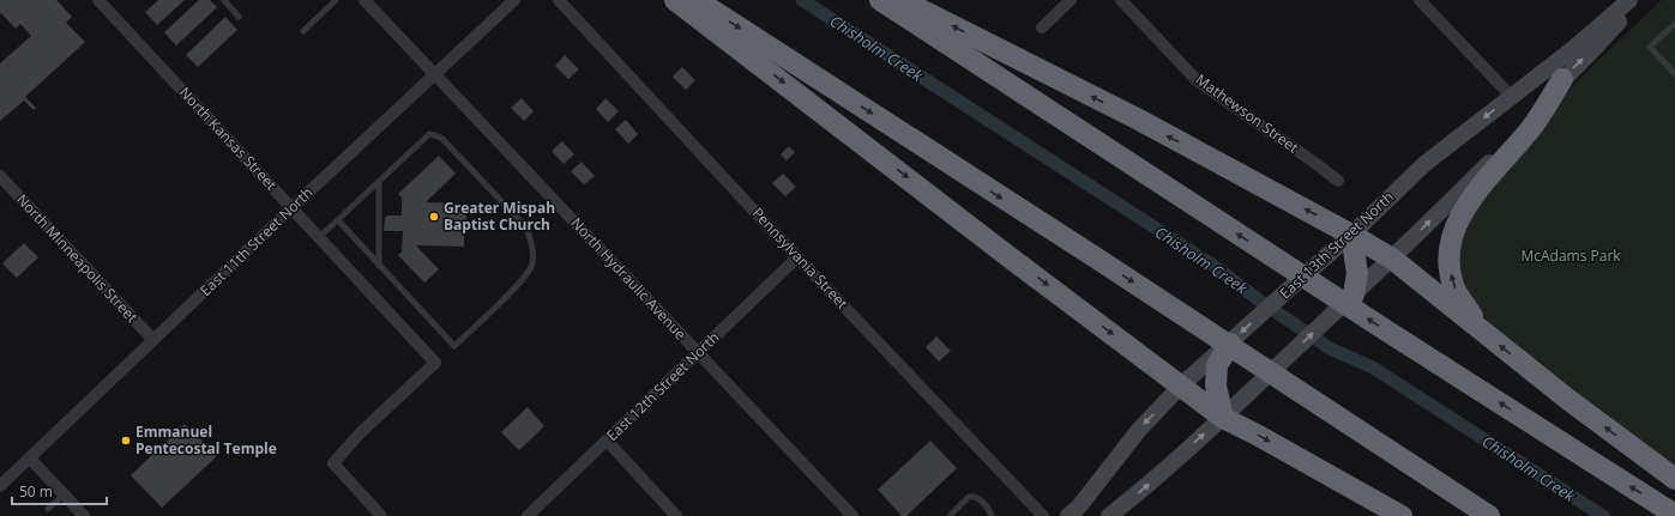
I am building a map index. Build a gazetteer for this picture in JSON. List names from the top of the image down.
{
  "streets": {
    "main road": ["East 13th Street North"],
    "street": [
      "Mathewson Street",
      "North Kansas Street",
      "East 11th Street North",
      "North Minneapolis Street",
      "Pennsylvania Street",
      "North Hydraulic Avenue",
      "East 12th Street North"
    ]
  },
  "crossings": [
    ["North Kansas Street", "East 11th Street North"],
    ["East 11th Street North", "North Minneapolis Street"],
    ["East 11th Street North", "North Hydraulic Avenue"],
    ["Pennsylvania Street", "East 12th Street North"],
    ["North Hydraulic Avenue", "East 12th Street North"]
  ],
  "water": ["Chisholm Creek"],
  "parks": ["McAdams Park"],
  "places": ["Greater Mispah Baptist Church", "Emmanuel Pentecostal Temple"],
  "scale_bar": "50 m"
}
